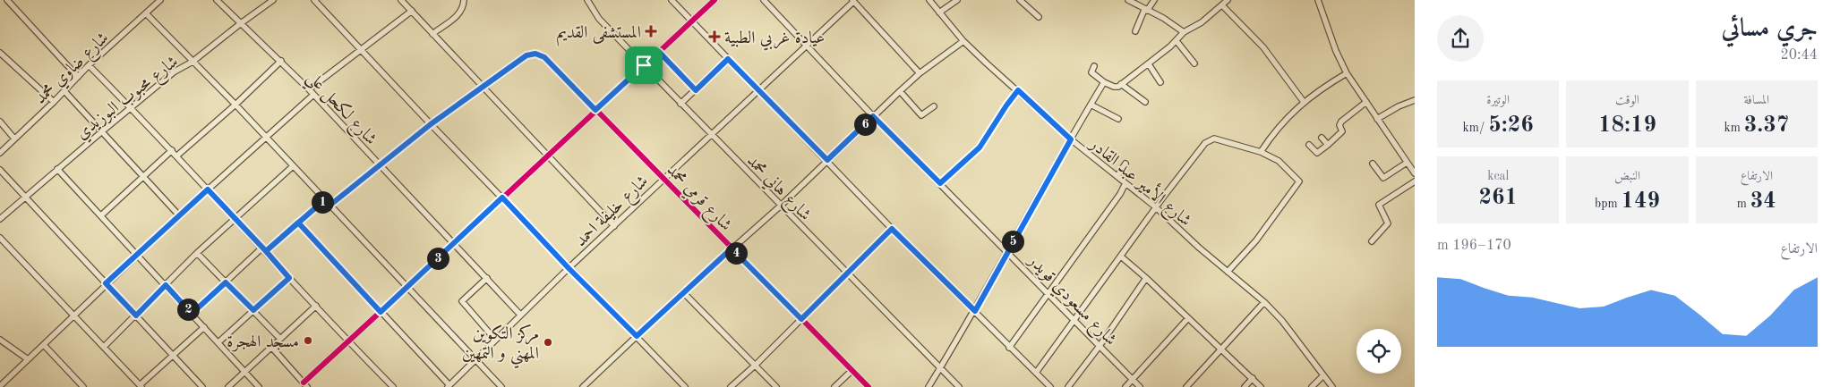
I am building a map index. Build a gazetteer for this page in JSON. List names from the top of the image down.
{
  "streets": {
    "street": [
      "شارع ضاوي محمد",
      "شارع محبوب البوزيدي",
      "شارع لكحل علي",
      "شارع الأمير عبد القادر",
      "شارع هاني محمد",
      "شارع قرمي محمد",
      "شارع خليفة احمد",
      "شارع مسعودي قويدر"
    ]
  },
  "crossings": [
    ["شارع محبوب البوزيدي", "شارع لكحل علي"],
    ["شارع لكحل علي", "شارع خليفة احمد"],
    ["شارع هاني محمد", "شارع خليفة احمد"],
    ["شارع قرمي محمد", "شارع خليفة احمد"],
    ["شارع خليفة احمد", "شارع مسعودي قويدر"]
  ],
  "places": {
    "health": ["المستشفى القديم", "عيادة غربي الطبية"],
    "other": ["مسجد الهجرة", "مركز التكوين المهني و التمهين"]
  },
  "page": {
    "heading": ["جري مسائي", "20:44"],
    "stats": [
      ["المسافة", "3.37 km"],
      ["الوقت", "18:19"],
      ["الوتيرة", "5:26 /km"],
      ["الارتفاع", "34 m"],
      ["النبض", "149 bpm"],
      ["kcal", "261"]
    ],
    "pins": [
      "6",
      "1",
      "5",
      "4",
      "3",
      "2"
    ],
    "chart": ["الارتفاع", "170–196 m"]
  }
}
